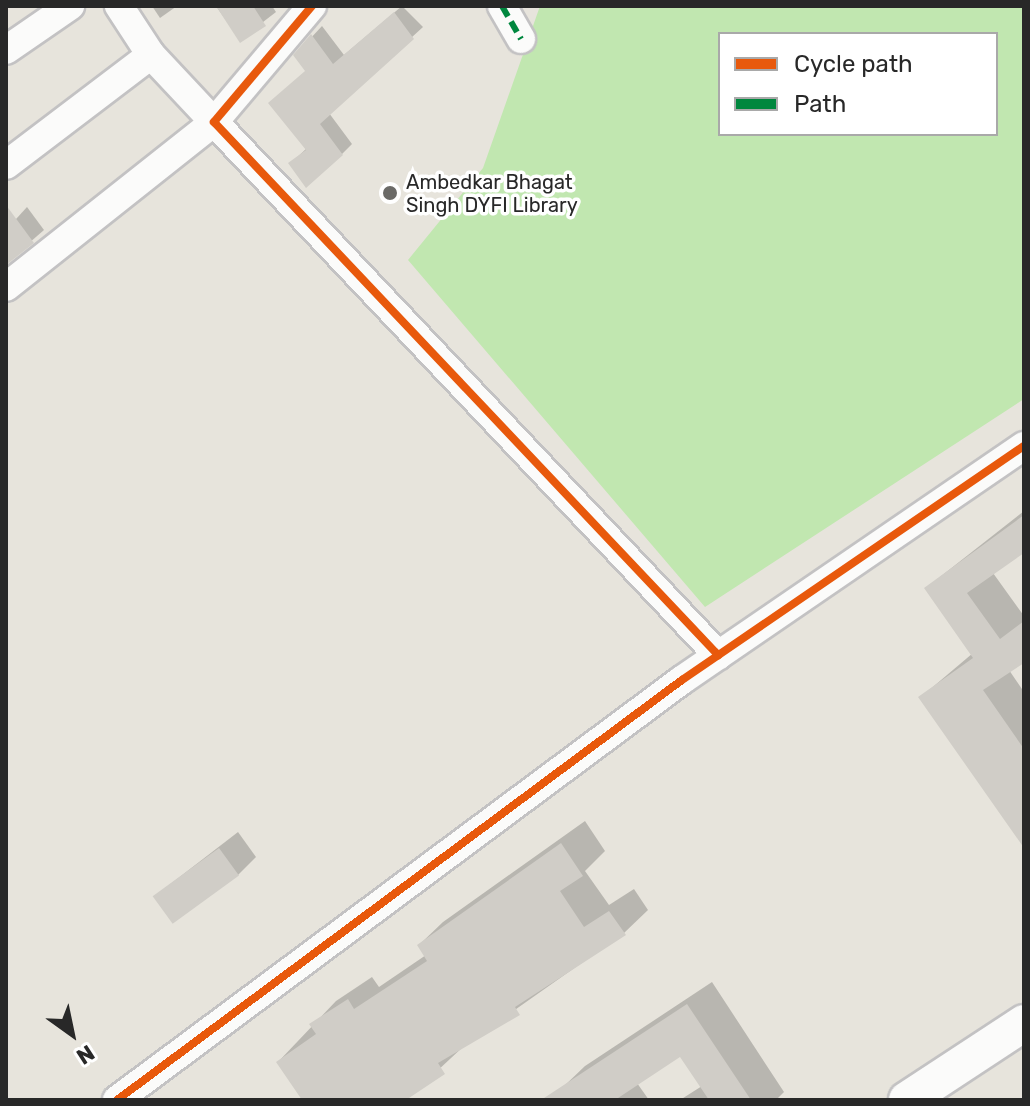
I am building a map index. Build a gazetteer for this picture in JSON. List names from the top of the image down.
{
  "places": ["Ambedkar Bhagat Singh DYFI Library"],
  "legend": ["Cycle path", "Path"],
  "north": "bottom right"
}
